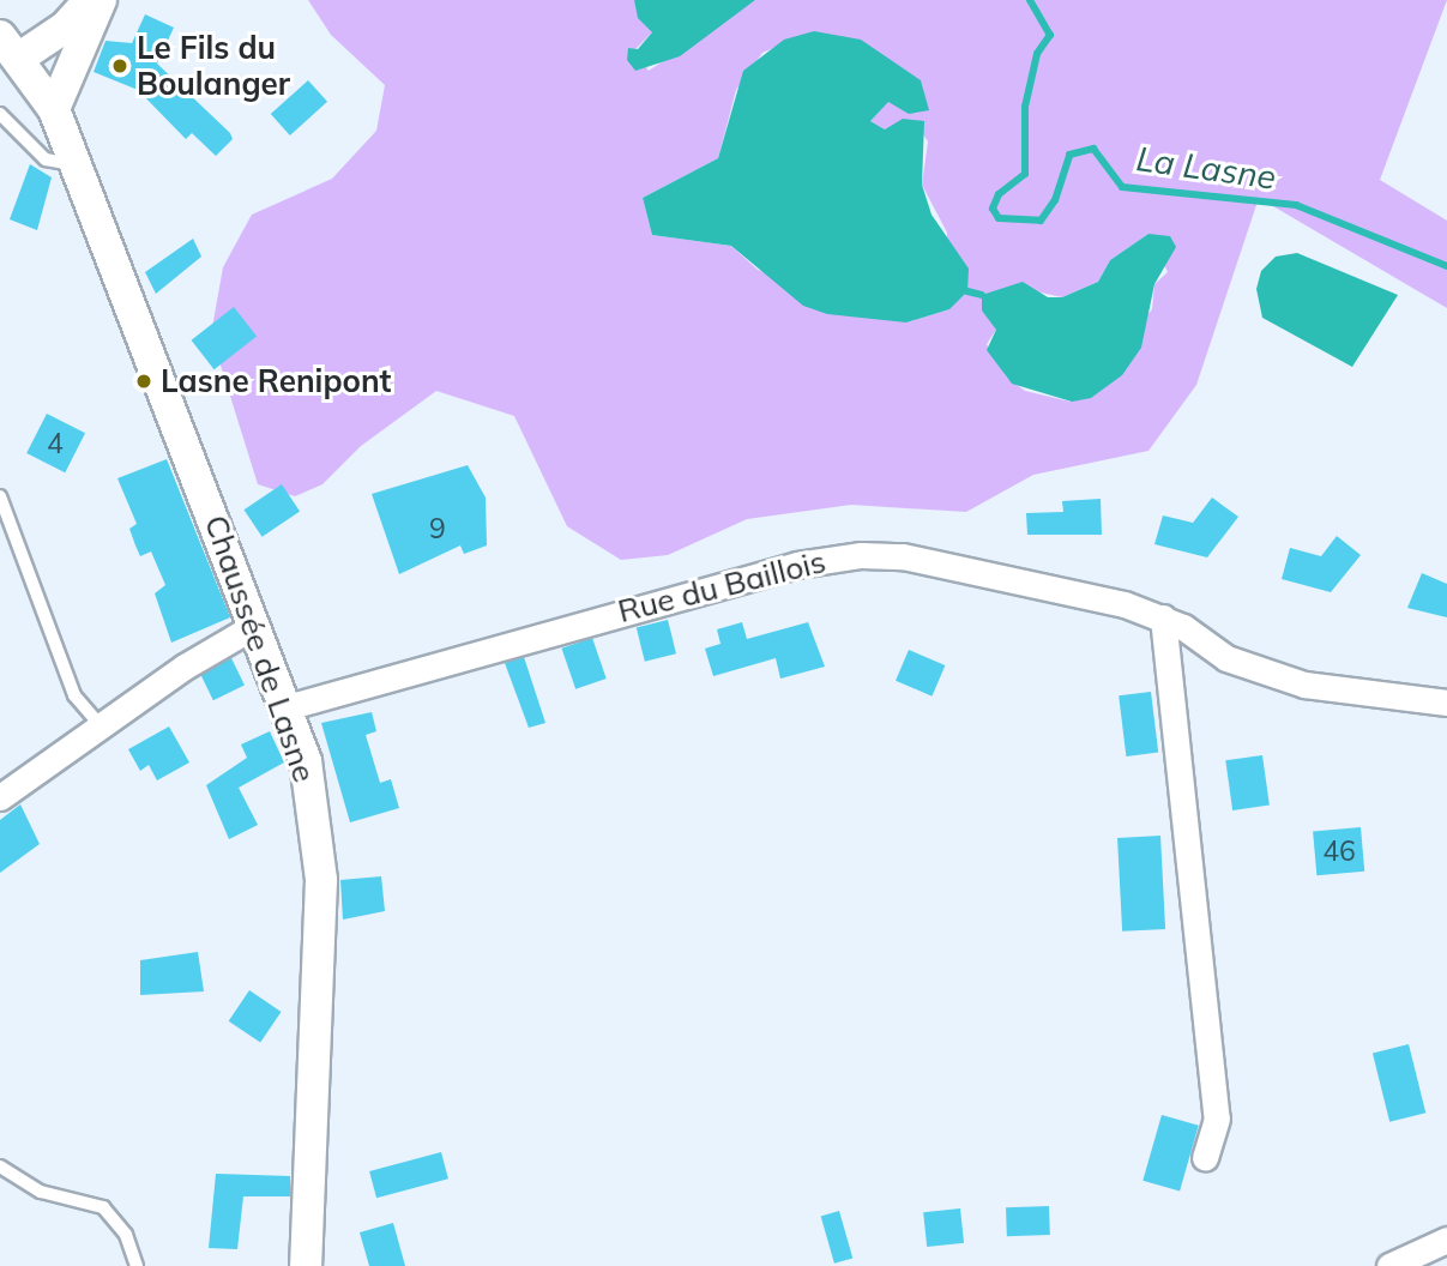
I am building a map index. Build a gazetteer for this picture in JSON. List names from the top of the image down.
{
  "streets": {
    "street": ["Rue du Baillois", "Chaussée de Lasne"]
  },
  "crossings": [
    ["Rue du Baillois", "Chaussée de Lasne"]
  ],
  "water": ["La Lasne"],
  "places": ["Le Fils du Boulanger", "Lasne Renipont"],
  "house_numbers": ["4", "9", "46"]
}
